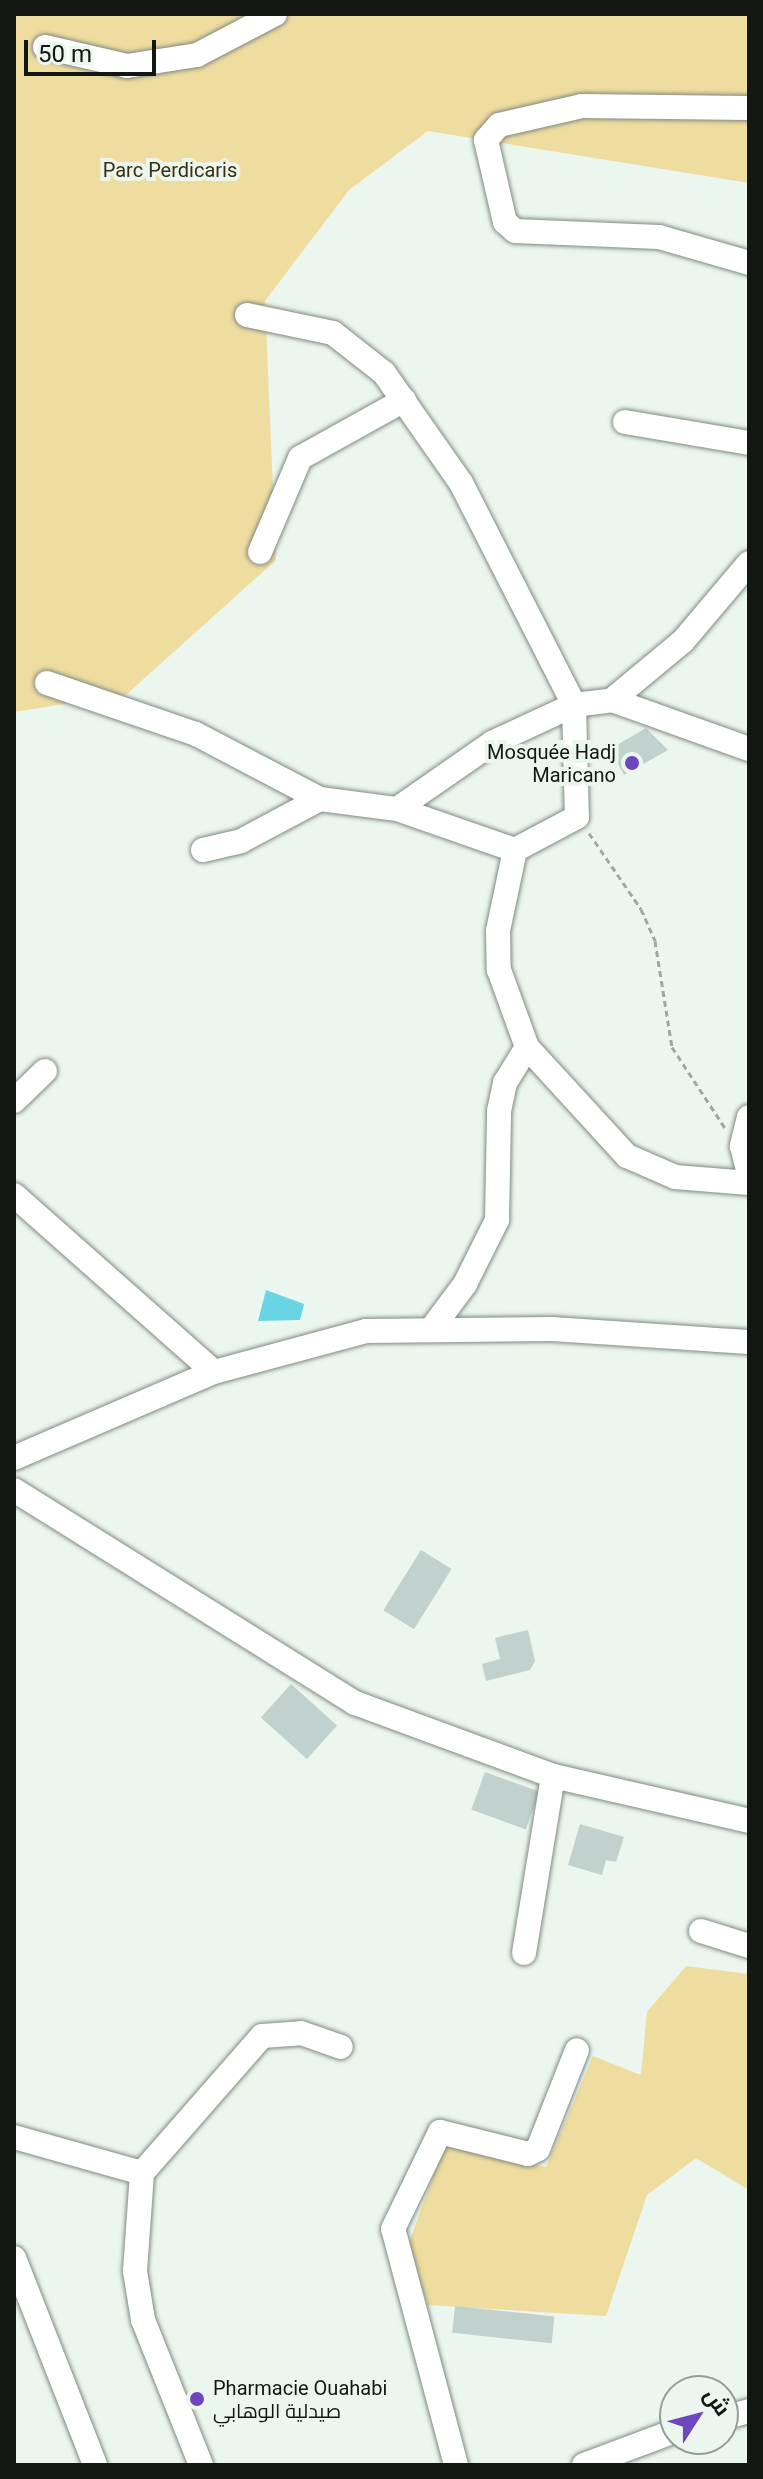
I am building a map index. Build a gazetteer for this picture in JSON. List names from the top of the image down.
{
  "parks": ["Parc Perdicaris"],
  "places": ["Mosquée Hadj Maricano", "Pharmacie Ouahabi صيدلية الوهابي"],
  "scale_bar": "50 m",
  "north": "top right"
}
